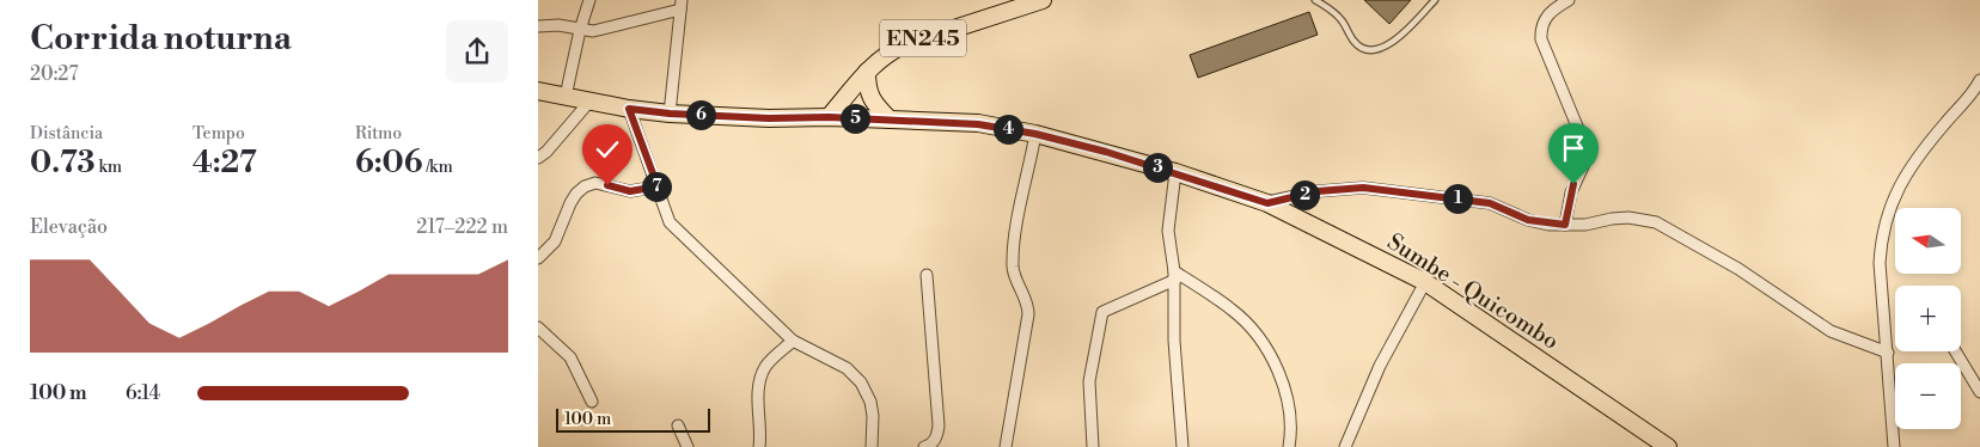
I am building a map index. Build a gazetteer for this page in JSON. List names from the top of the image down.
{
  "streets": {
    "main road": ["EN245", "Sumbe - Quicombo"]
  },
  "crossings": [
    ["EN245", "Sumbe - Quicombo"]
  ],
  "scale_bar": "100 m",
  "north": "left",
  "page": {
    "heading": ["Corrida noturna", "20:27"],
    "pins": [
      "6",
      "5",
      "4",
      "3",
      "7",
      "2",
      "1"
    ],
    "stats": [
      ["Distância", "0.73 km"],
      ["Tempo", "4:27"],
      ["Ritmo", "6:06 /km"]
    ],
    "chart": ["Elevação", "217–222 m"],
    "map_buttons": ["+", "−"],
    "list": [
      {
        "name": "100 m",
        "note": "6:14"
      }
    ],
    "scale": "100 m"
  }
}
